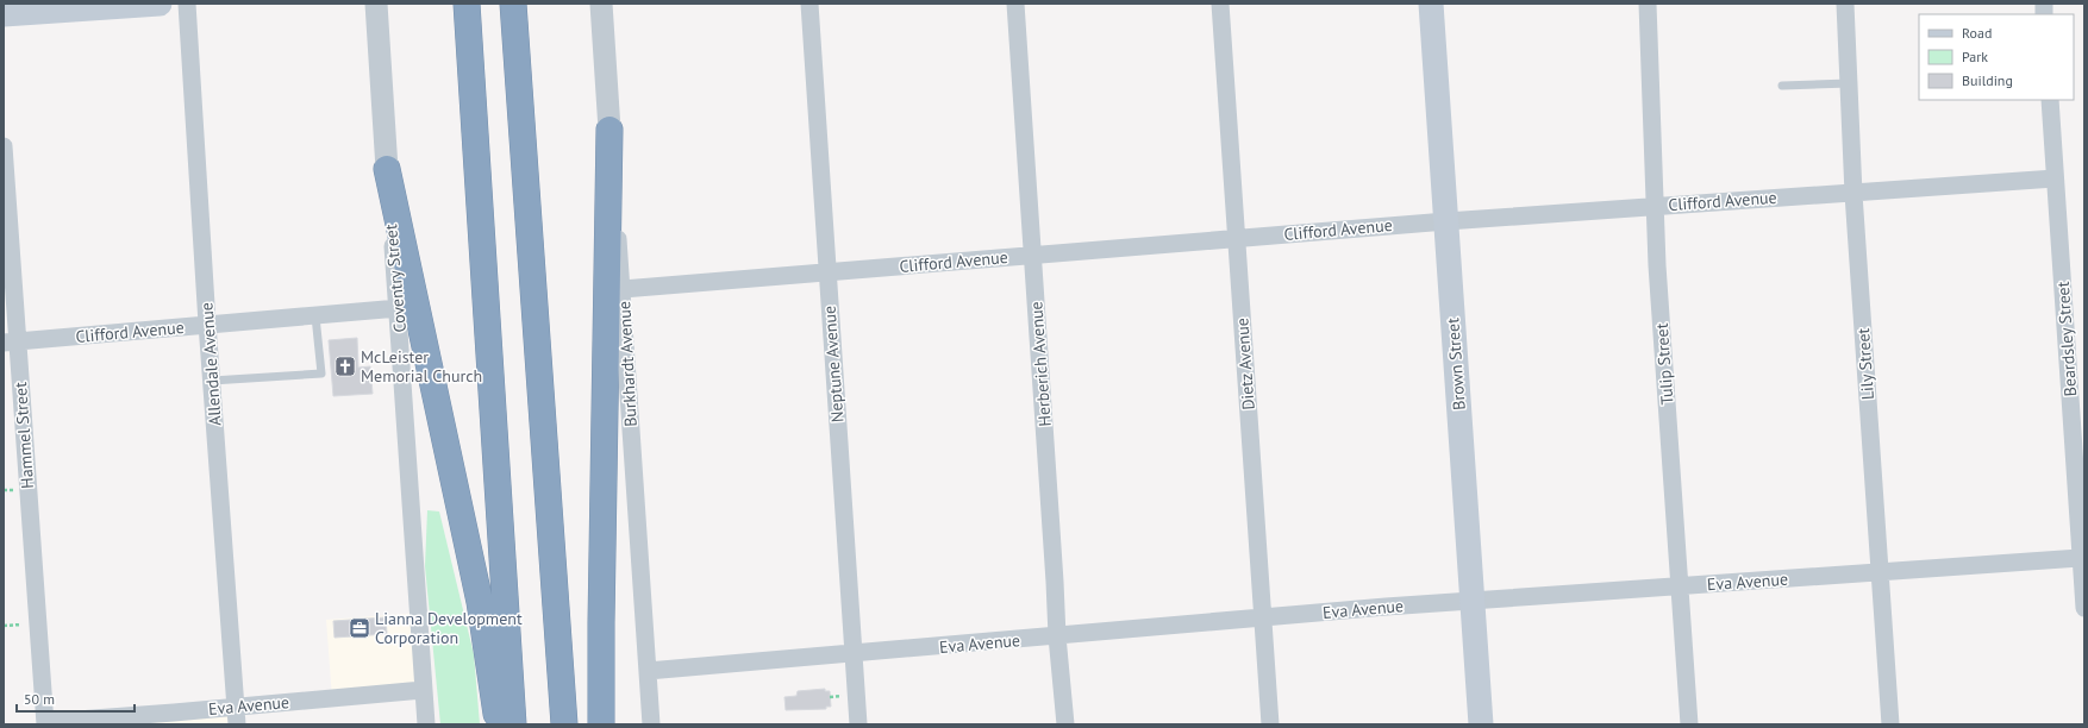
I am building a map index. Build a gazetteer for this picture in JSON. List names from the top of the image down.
{
  "streets": {
    "main road": ["Brown Street"],
    "street": [
      "Clifford Avenue",
      "Coventry Street",
      "Beardsley Street",
      "Allendale Avenue",
      "Burkhardt Avenue",
      "Neptune Avenue",
      "Herberich Avenue",
      "Dietz Avenue",
      "Tulip Street",
      "Lily Street",
      "Hammel Street",
      "Eva Avenue"
    ]
  },
  "crossings": [
    ["Clifford Avenue", "Coventry Street"],
    ["Clifford Avenue", "Beardsley Street"],
    ["Clifford Avenue", "Allendale Avenue"],
    ["Clifford Avenue", "Burkhardt Avenue"],
    ["Clifford Avenue", "Neptune Avenue"],
    ["Clifford Avenue", "Herberich Avenue"],
    ["Clifford Avenue", "Dietz Avenue"],
    ["Clifford Avenue", "Brown Street"],
    ["Clifford Avenue", "Tulip Street"],
    ["Clifford Avenue", "Lily Street"],
    ["Clifford Avenue", "Hammel Street"],
    ["Coventry Street", "Eva Avenue"],
    ["Beardsley Street", "Eva Avenue"],
    ["Allendale Avenue", "Eva Avenue"],
    ["Burkhardt Avenue", "Eva Avenue"],
    ["Neptune Avenue", "Eva Avenue"],
    ["Herberich Avenue", "Eva Avenue"],
    ["Dietz Avenue", "Eva Avenue"],
    ["Brown Street", "Eva Avenue"],
    ["Tulip Street", "Eva Avenue"],
    ["Lily Street", "Eva Avenue"],
    ["Hammel Street", "Eva Avenue"]
  ],
  "places": {
    "church": ["McLeister Memorial Church"],
    "office": ["Lianna Development Corporation"]
  },
  "legend": ["Road", "Park", "Building"],
  "scale_bar": "50 m"
}
